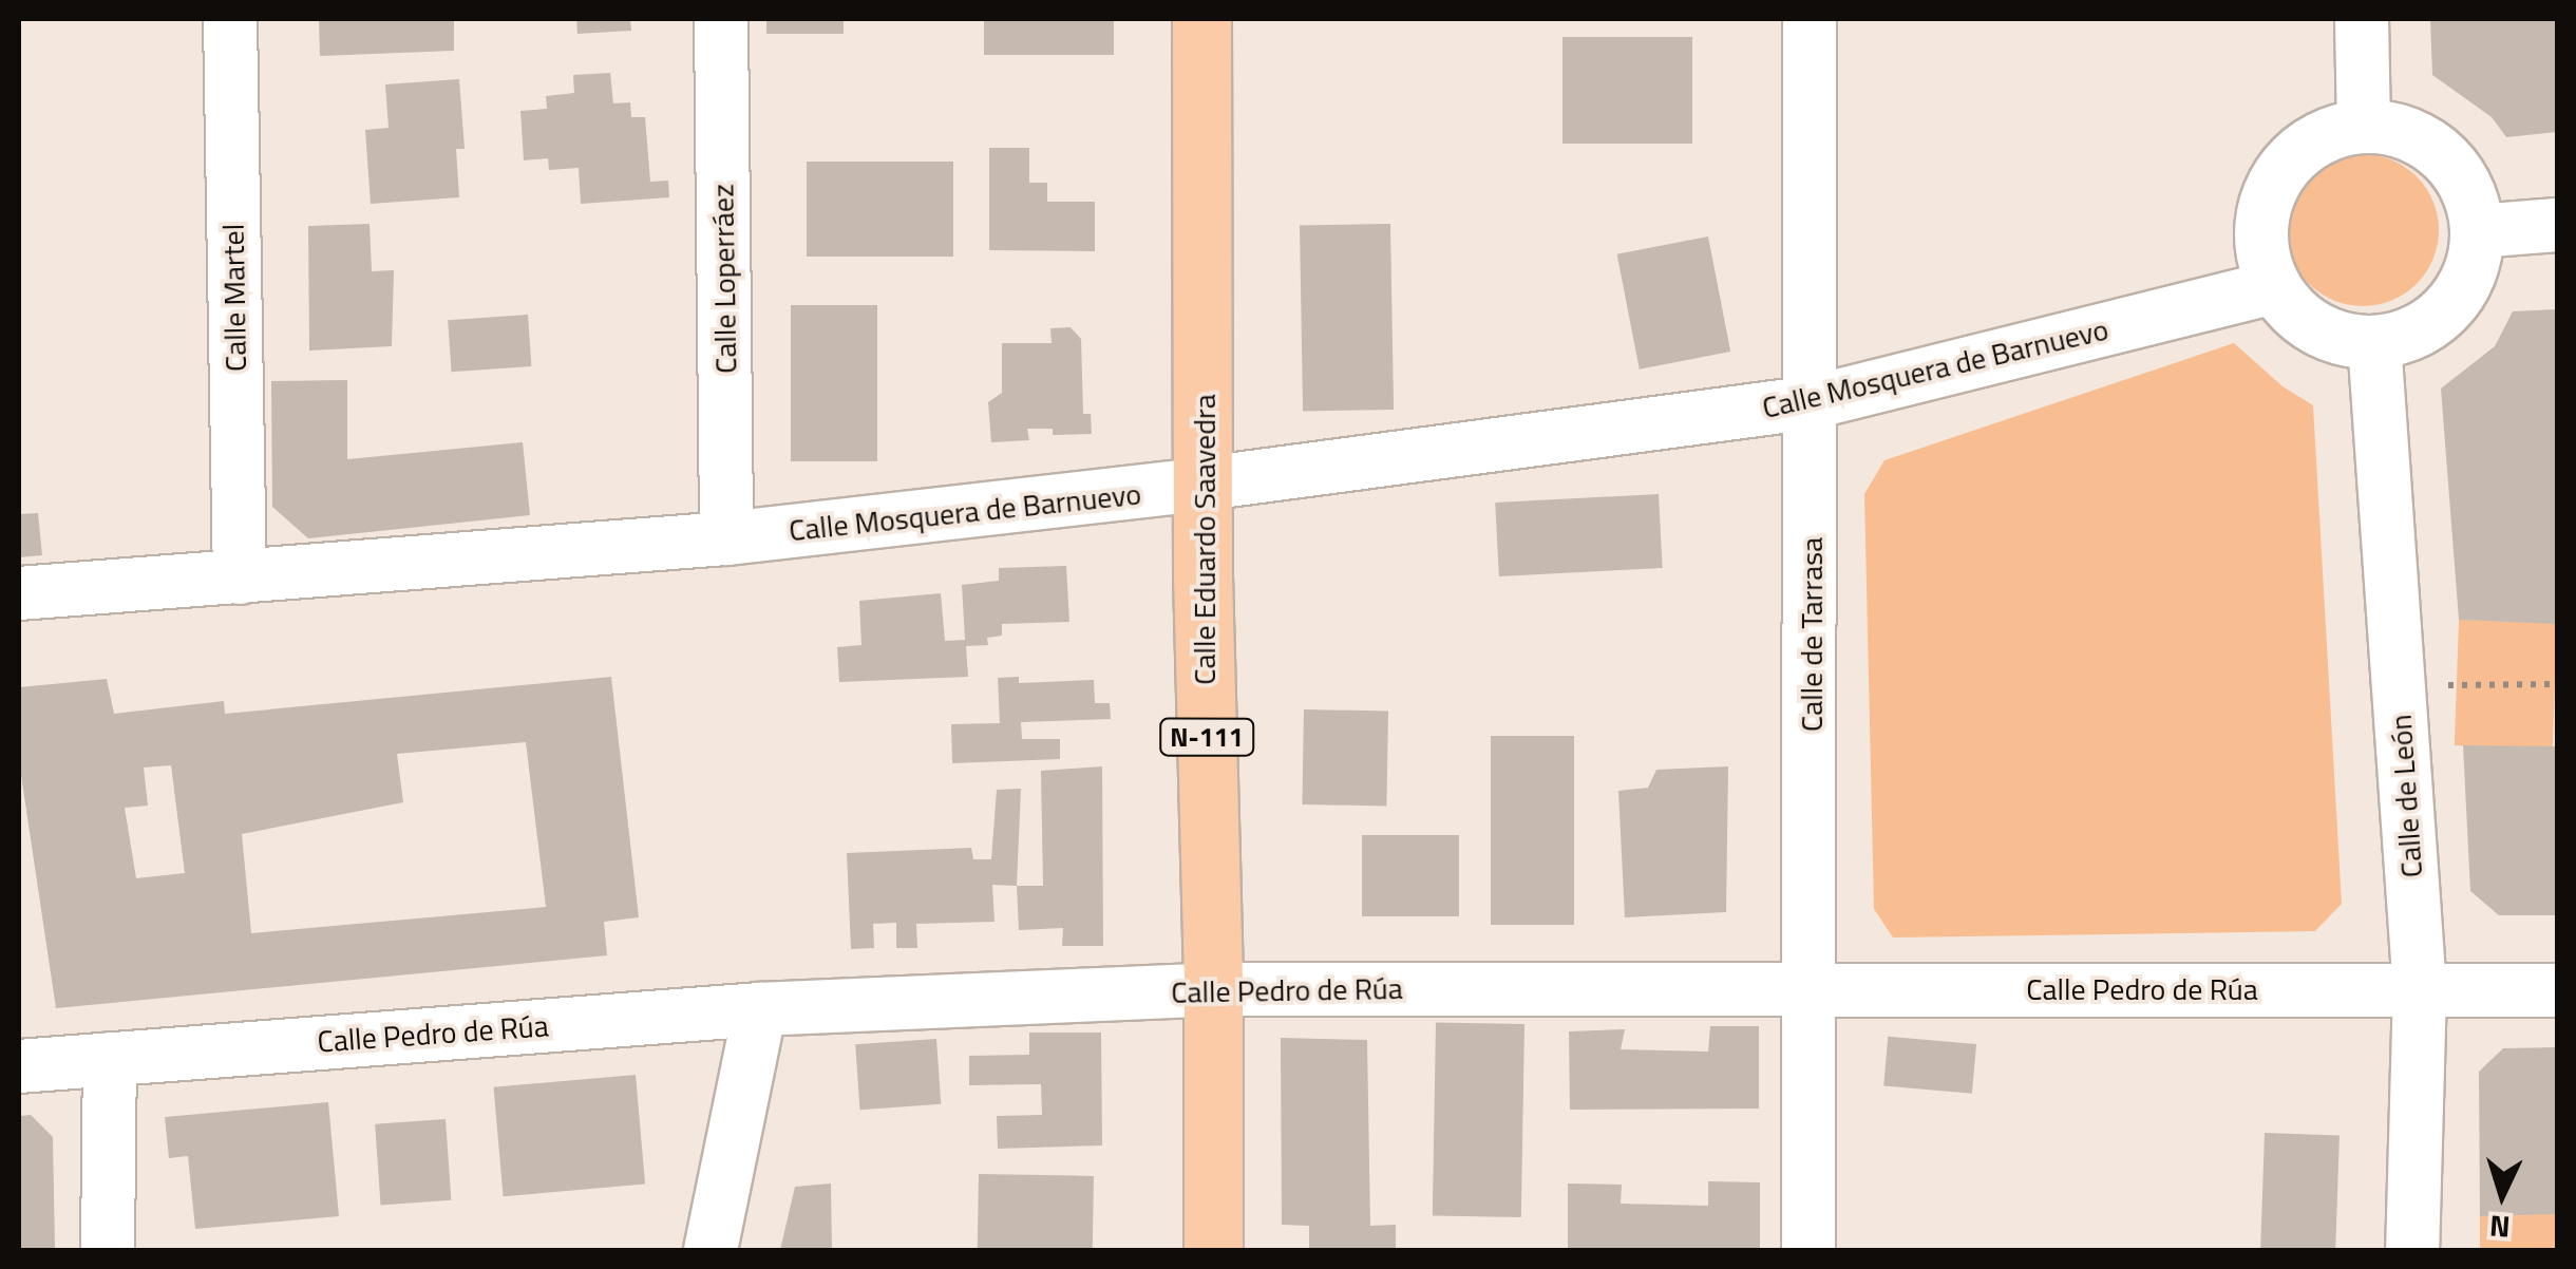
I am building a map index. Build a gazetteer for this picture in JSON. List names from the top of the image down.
{
  "streets": {
    "main road": ["Calle Eduardo Saavedra", "N-111"],
    "street": [
      "Calle Loperráez",
      "Calle Martel",
      "Calle Mosquera de Barnuevo",
      "Calle de Tarrasa",
      "Calle de León",
      "Calle Pedro de Rúa"
    ]
  },
  "crossings": [
    ["Calle Loperráez", "Calle Mosquera de Barnuevo"],
    ["Calle Martel", "Calle Mosquera de Barnuevo"],
    ["Calle Mosquera de Barnuevo", "Calle Eduardo Saavedra"],
    ["Calle Mosquera de Barnuevo", "Calle de Tarrasa"],
    ["Calle Mosquera de Barnuevo", "Calle de León"],
    ["Calle Eduardo Saavedra", "Calle Pedro de Rúa"],
    ["Calle de Tarrasa", "Calle Pedro de Rúa"],
    ["Calle de León", "Calle Pedro de Rúa"]
  ],
  "north": "bottom"
}
